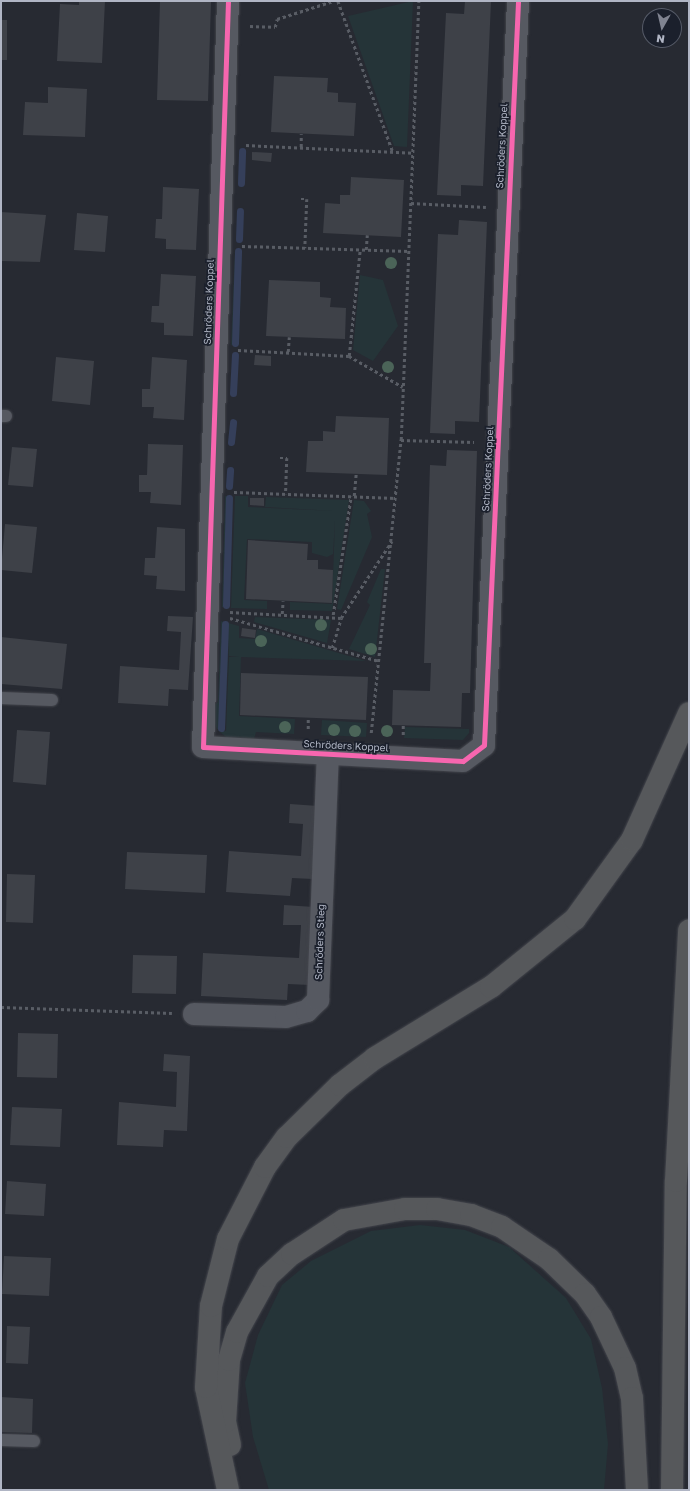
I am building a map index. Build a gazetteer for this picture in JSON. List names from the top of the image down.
{
  "streets": {
    "street": ["Schröders Koppel", "Schröders Stieg"]
  },
  "crossings": [
    ["Schröders Koppel", "Schröders Stieg"]
  ],
  "north": "bottom"
}
